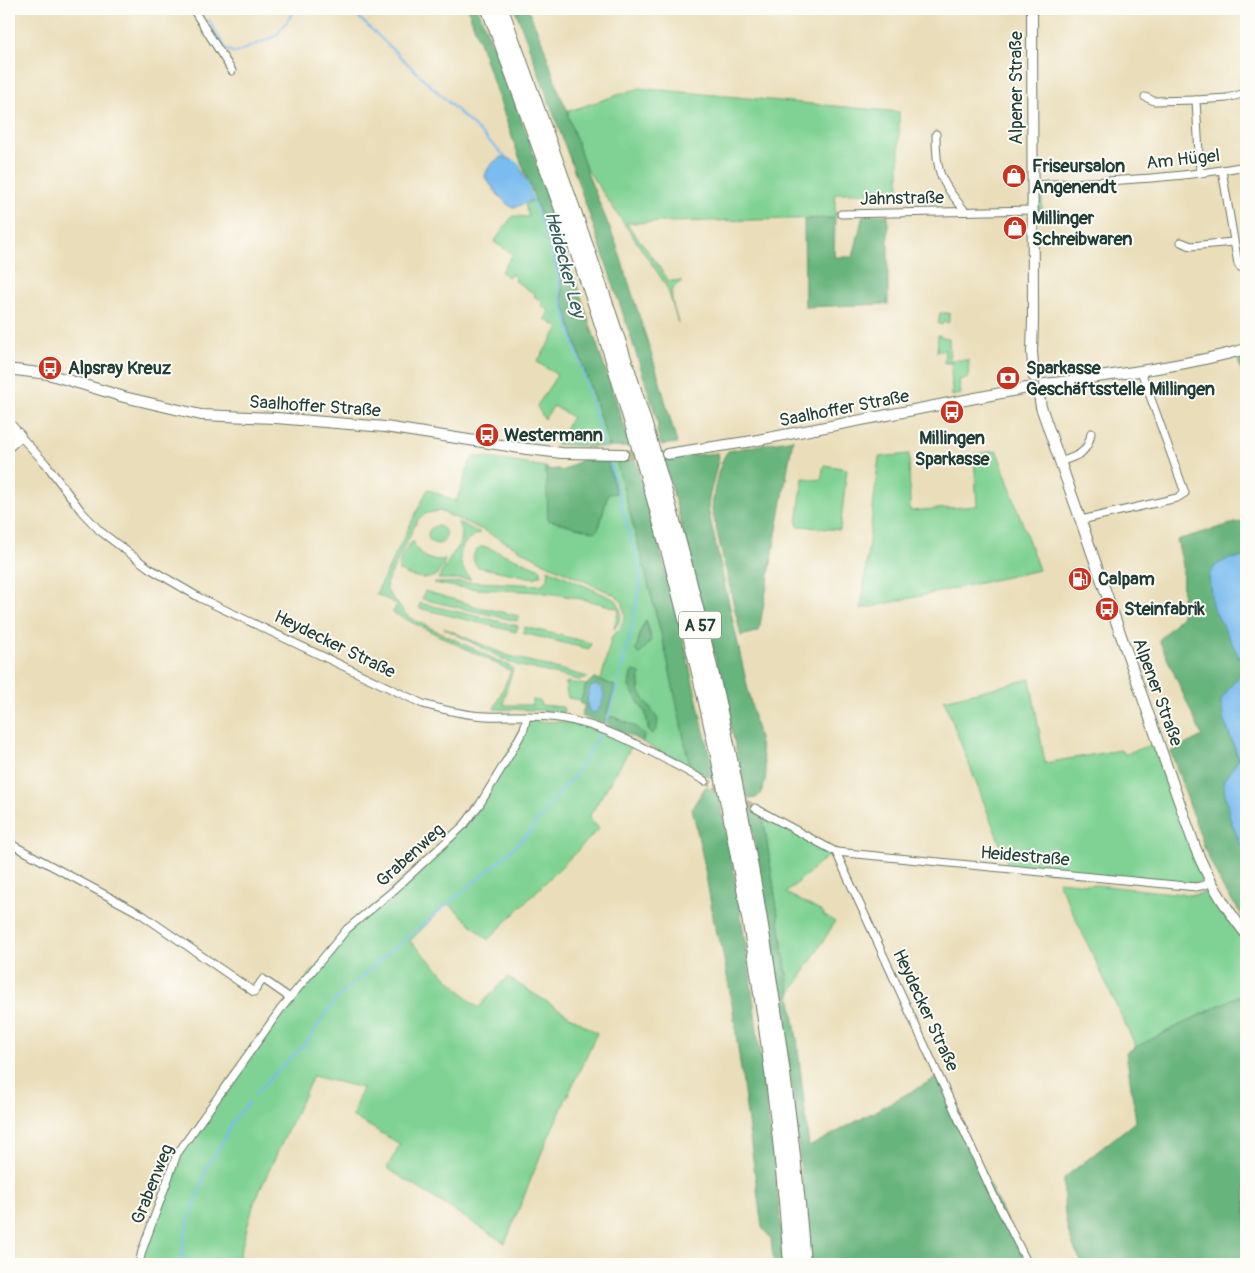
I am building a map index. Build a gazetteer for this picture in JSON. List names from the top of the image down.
{
  "streets": {
    "highway": ["A 57"],
    "street": [
      "Alpener Straße",
      "Am Hügel",
      "Jahnstraße",
      "Saalhoffer Straße",
      "Heydecker Straße",
      "Grabenweg",
      "Heidestraße"
    ]
  },
  "crossings": [
    ["Alpener Straße", "Am Hügel"],
    ["Alpener Straße", "Jahnstraße"],
    ["Alpener Straße", "Saalhoffer Straße"],
    ["Alpener Straße", "Heidestraße"],
    ["Heydecker Straße", "Grabenweg"],
    ["Heydecker Straße", "Heidestraße"]
  ],
  "water": ["Heidecker Ley"],
  "places": {
    "shop": ["Friseursalon Angenendt", "Millinger Schreibwaren"],
    "bus stop": [
      "Alpsray Kreuz",
      "Millingen Sparkasse",
      "Westermann",
      "Steinfabrik"
    ],
    "bank": ["Sparkasse Geschäftsstelle Millingen"],
    "fuel station": ["Calpam"]
  }
}
